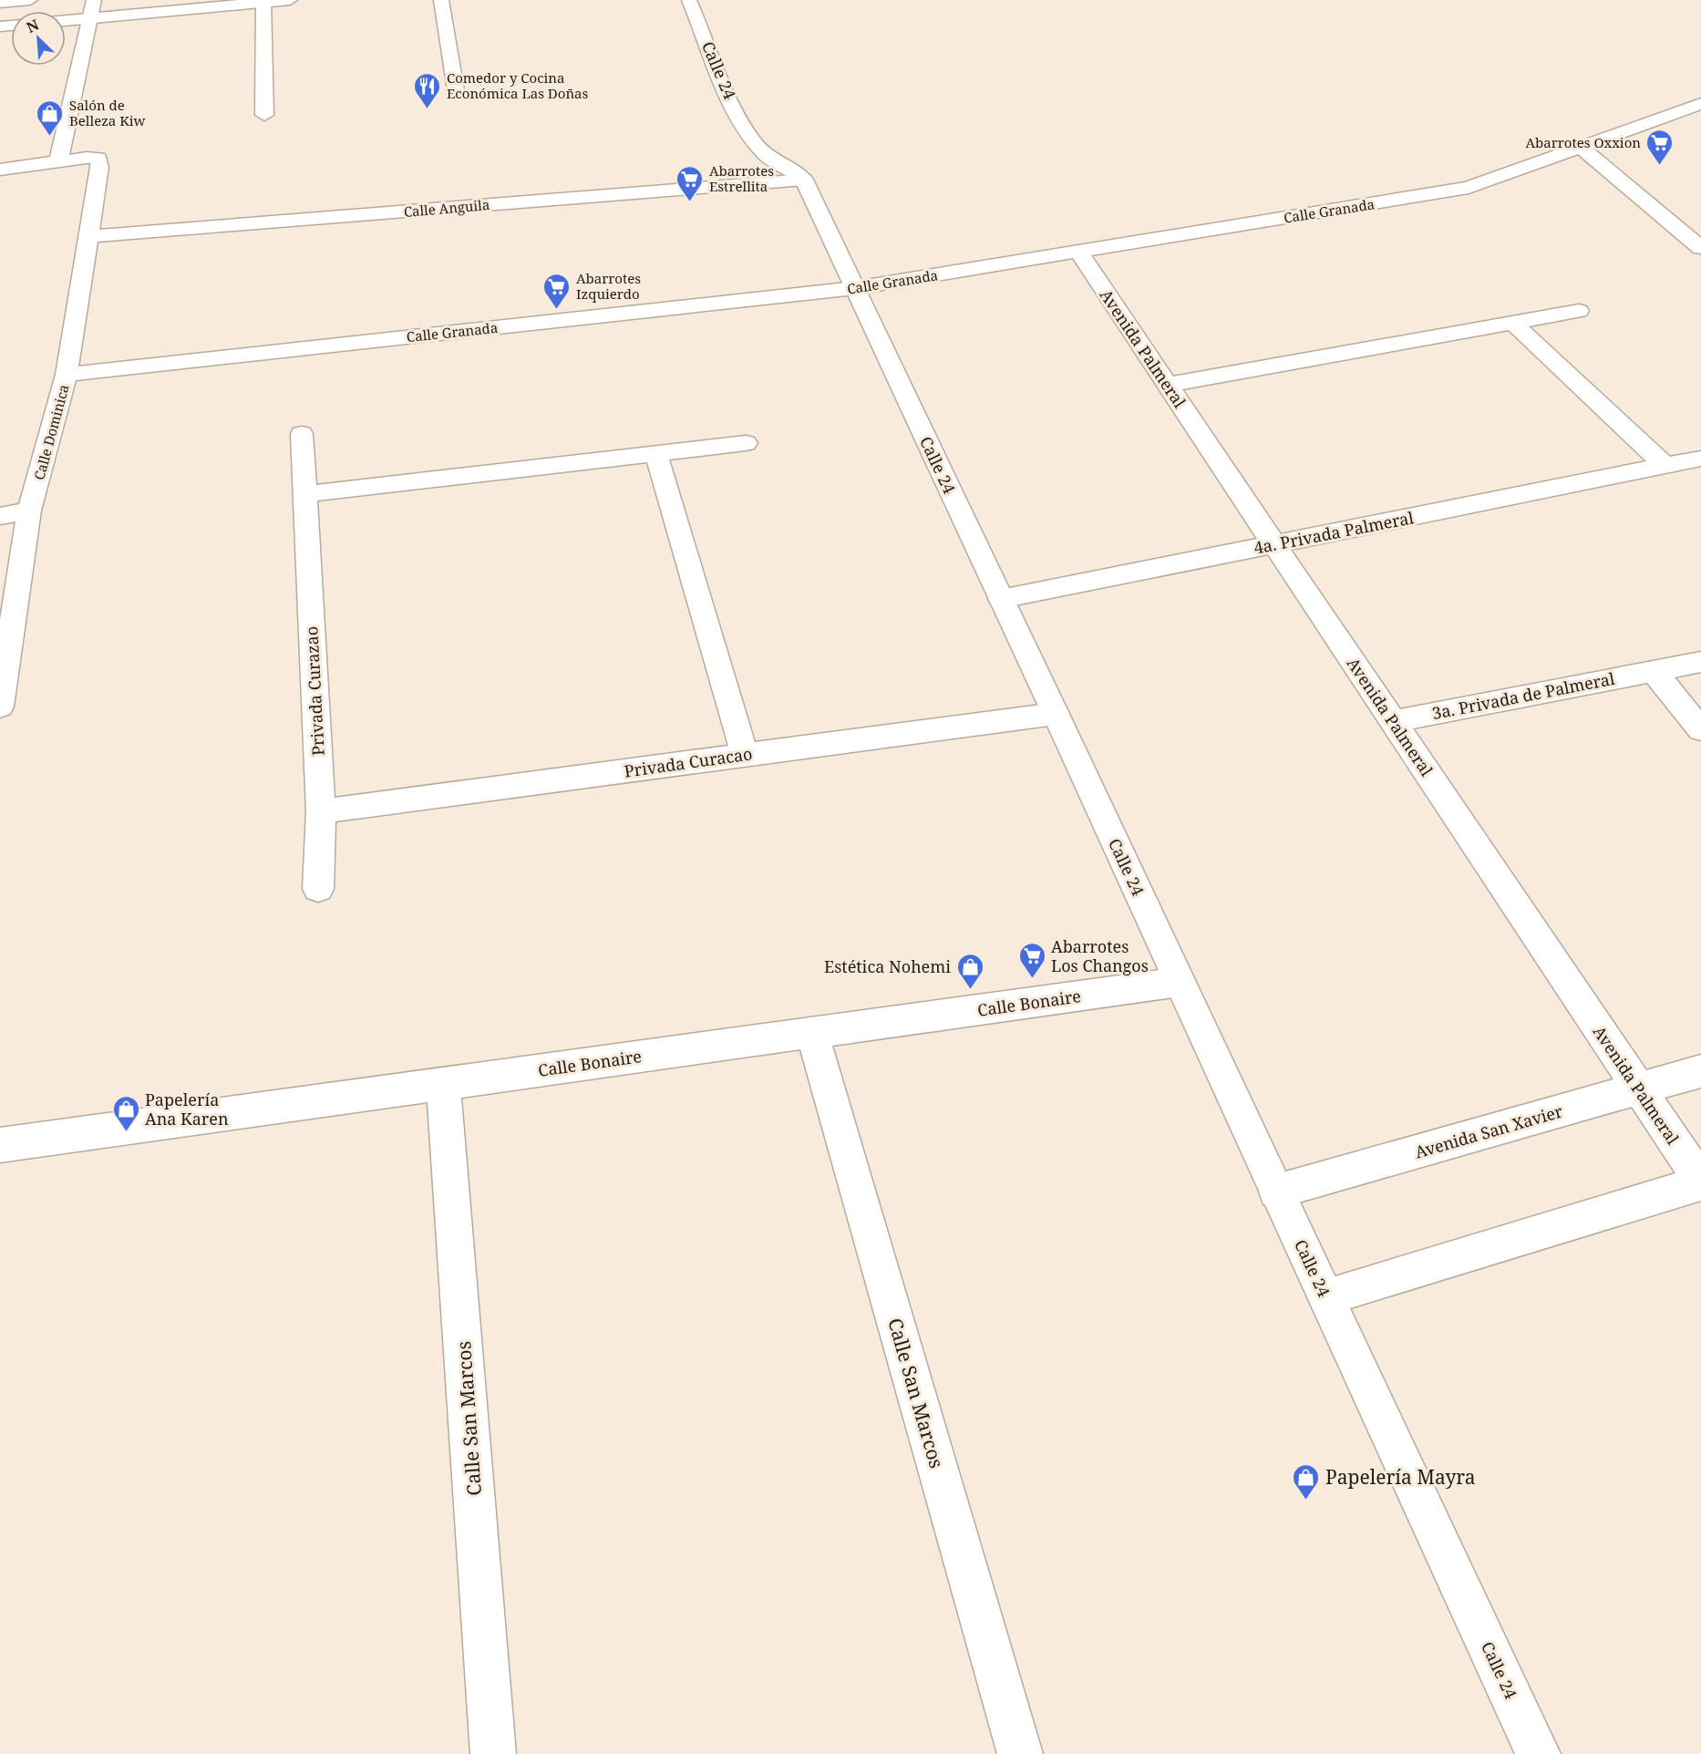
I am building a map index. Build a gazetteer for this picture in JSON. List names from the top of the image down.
{
  "streets": {
    "street": [
      "Calle 24",
      "Calle Anguila",
      "Calle Granada",
      "Avenida Palmeral",
      "Calle Dominica",
      "4a. Privada Palmeral",
      "Privada Curazao",
      "3a. Privada de Palmeral",
      "Privada Curacao",
      "Calle Bonaire",
      "Avenida San Xavier",
      "Calle San Marcos"
    ]
  },
  "crossings": [
    ["Calle 24", "Calle Anguila"],
    ["Calle 24", "Calle Granada"],
    ["Calle 24", "4a. Privada Palmeral"],
    ["Calle 24", "Privada Curacao"],
    ["Calle 24", "Calle Bonaire"],
    ["Calle 24", "Avenida San Xavier"],
    ["Calle Anguila", "Calle Dominica"],
    ["Calle Granada", "Avenida Palmeral"],
    ["Calle Granada", "Calle Dominica"],
    ["Avenida Palmeral", "4a. Privada Palmeral"],
    ["Avenida Palmeral", "3a. Privada de Palmeral"],
    ["Avenida Palmeral", "Avenida San Xavier"],
    ["Privada Curazao", "Privada Curacao"],
    ["Calle Bonaire", "Calle San Marcos"]
  ],
  "places": {
    "restaurant": ["Comedor y Cocina Económica Las Doñas"],
    "shop": [
      "Salón de Belleza Kiw",
      "Estética Nohemi",
      "Papelería Ana Karen",
      "Papelería Mayra"
    ],
    "supermarket": [
      "Abarrotes Oxxion",
      "Abarrotes Estrellita",
      "Abarrotes Izquierdo",
      "Abarrotes Los Changos"
    ]
  },
  "north": "top left"
}
